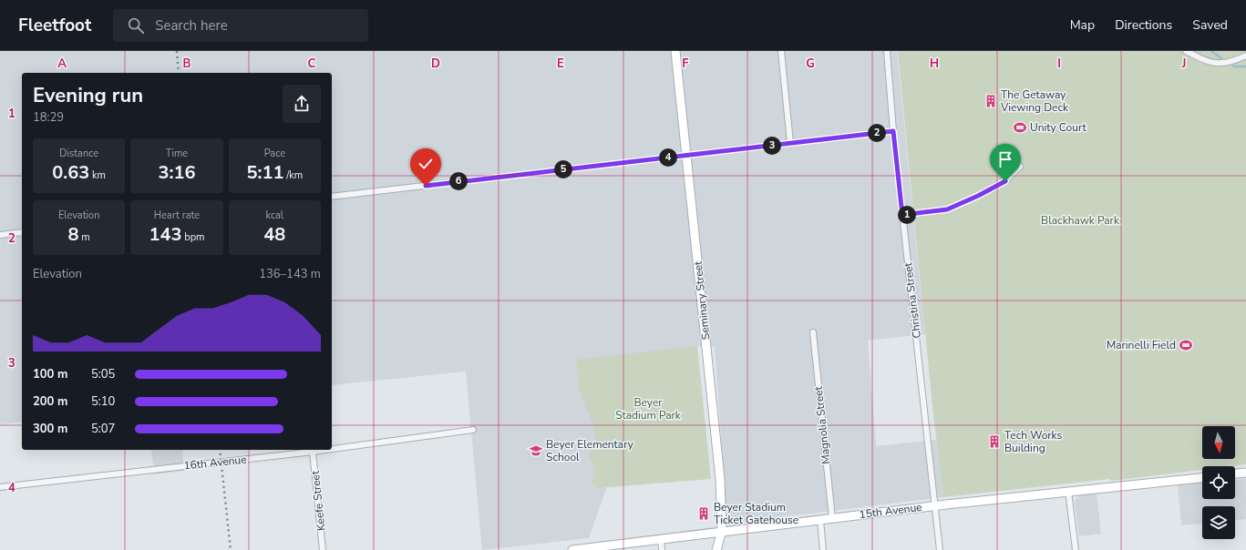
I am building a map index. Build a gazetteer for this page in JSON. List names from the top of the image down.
{
  "streets": {
    "main road": ["Seminary Street", "15th Avenue"],
    "street": [
      "Christina Street",
      "Magnolia Street",
      "16th Avenue",
      "Keefe Street"
    ]
  },
  "crossings": [
    ["Seminary Street", "15th Avenue"],
    ["Christina Street", "15th Avenue"],
    ["Magnolia Street", "15th Avenue"],
    ["16th Avenue", "Keefe Street"]
  ],
  "parks": ["Blackhawk Park", "Beyer Stadium Park"],
  "places": {
    "building": ["The Getaway Viewing Deck", "Tech Works Building", "Beyer Stadium Ticket Gatehouse"],
    "sports": ["Unity Court", "Marinelli Field"],
    "school or university": ["Beyer Elementary School"]
  },
  "north": "bottom",
  "page": {
    "header": "Fleetfoot",
    "search": "Search here",
    "nav": ["Map", "Directions", "Saved"],
    "heading": ["Evening run", "18:29"],
    "pins": [
      "2",
      "3",
      "4",
      "5",
      "6",
      "1"
    ],
    "stats": [
      ["Distance", "0.63 km"],
      ["Time", "3:16"],
      ["Pace", "5:11 /km"],
      ["Elevation", "8 m"],
      ["Heart rate", "143 bpm"],
      ["kcal", "48"]
    ],
    "chart": ["Elevation", "136–143 m"],
    "list": [
      {
        "name": "100 m",
        "note": "5:05"
      },
      {
        "name": "200 m",
        "note": "5:10"
      },
      {
        "name": "300 m",
        "note": "5:07"
      }
    ]
  },
  "grid": {
    "columns": [
      "A",
      "B",
      "C",
      "D",
      "E",
      "F",
      "G",
      "H",
      "I",
      "J"
    ],
    "rows": [
      "1",
      "2",
      "3",
      "4"
    ]
  }
}
